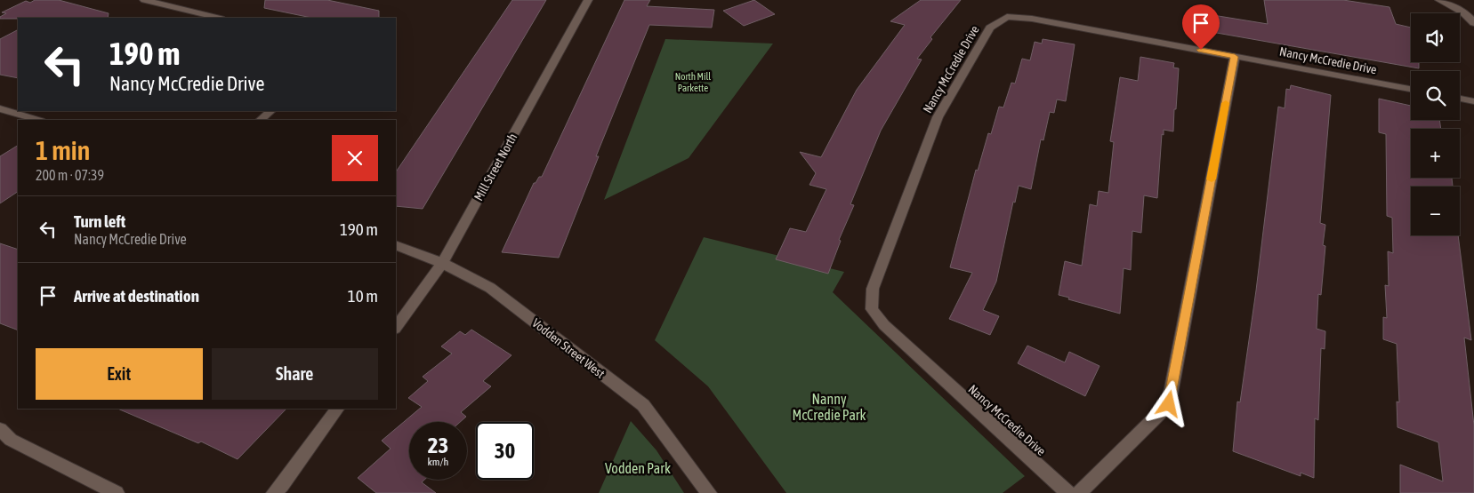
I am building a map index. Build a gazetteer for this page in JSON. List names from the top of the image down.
{
  "streets": {
    "street": ["Nancy McCredie Drive", "Mill Street North", "Vodden Street West"]
  },
  "crossings": [
    ["Mill Street North", "Vodden Street West"]
  ],
  "parks": ["North Mill Parkette", "Nanny McCredie Park", "Vodden Park"],
  "page": {
    "map_buttons": ["+", "−"],
    "turn": ["190 m", "Nancy McCredie Drive"],
    "heading": ["1 min", "200 m · 07:39"],
    "list": [
      {
        "name": "Turn left",
        "note": "Nancy McCredie Drive",
        "value": "190 m"
      },
      {
        "name": "Arrive at destination",
        "value": "10 m"
      }
    ],
    "buttons": ["Exit", "Share"],
    "speed": "23 km/h",
    "limit": "30"
  }
}
